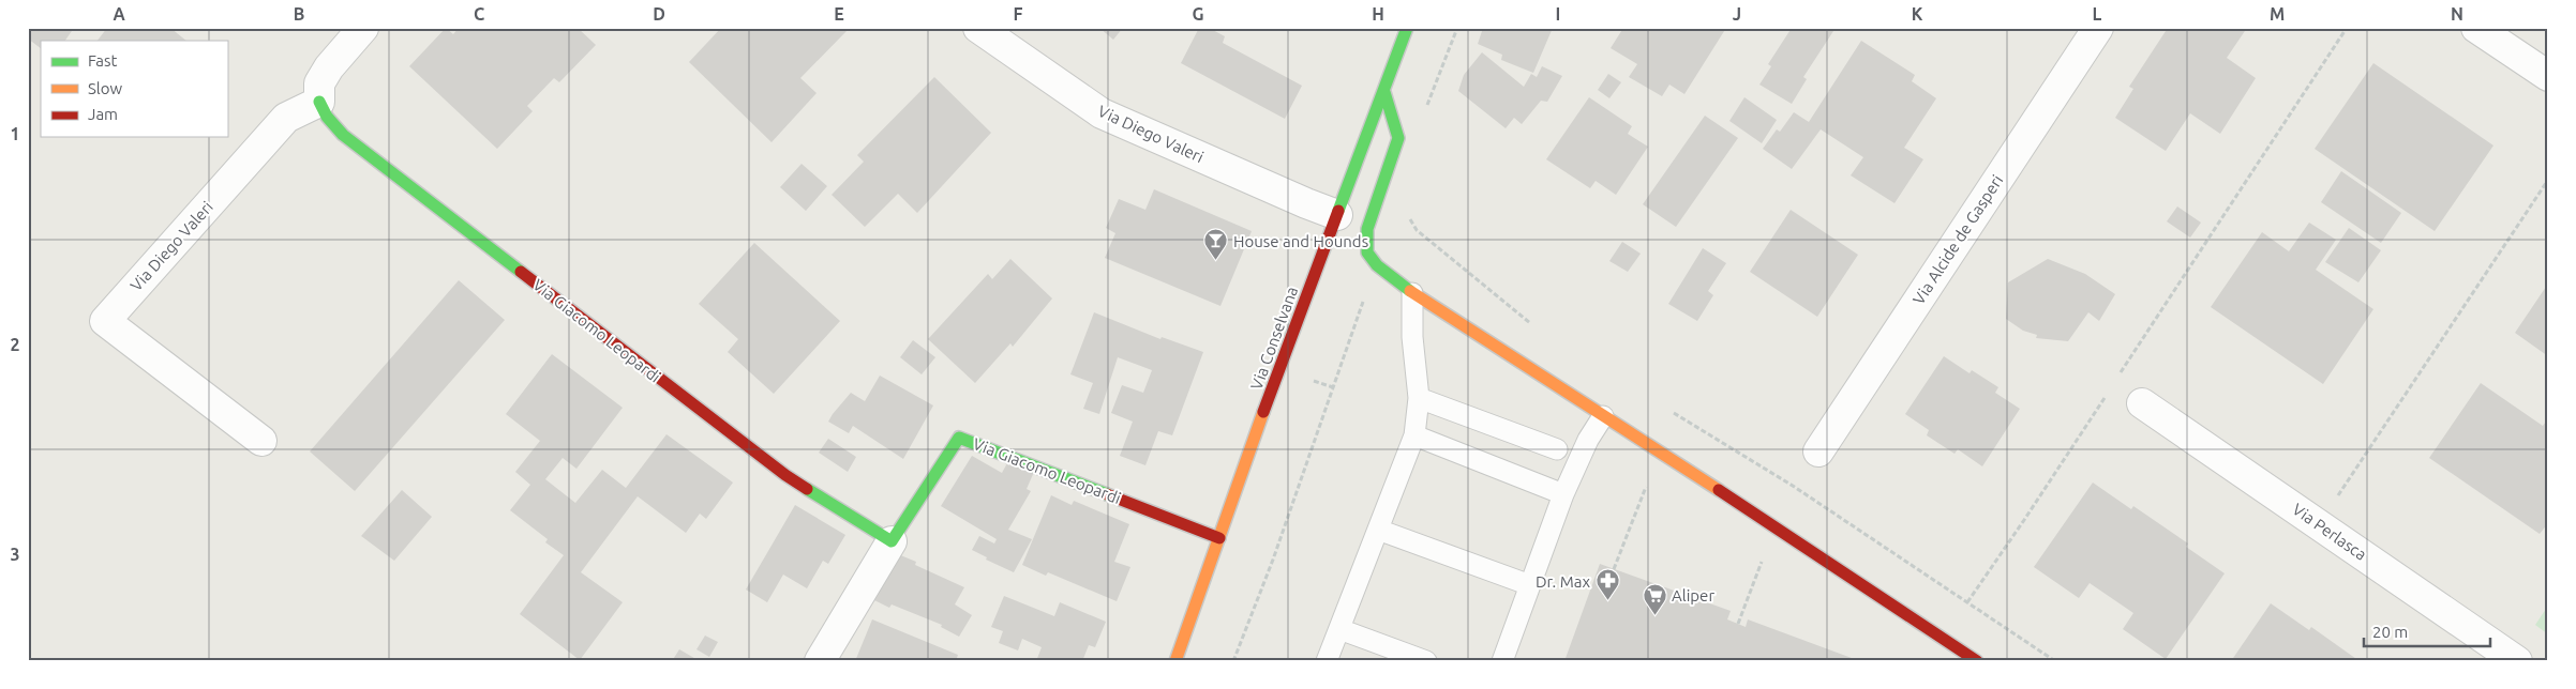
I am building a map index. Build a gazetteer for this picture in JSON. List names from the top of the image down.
{
  "streets": {
    "street": [
      "Via Diego Valeri",
      "Via Alcide de Gasperi",
      "Via Giacomo Leopardi",
      "Via Conselvana",
      "Via Perlasca"
    ]
  },
  "crossings": [
    ["Via Diego Valeri", "Via Giacomo Leopardi"],
    ["Via Diego Valeri", "Via Conselvana"],
    ["Via Giacomo Leopardi", "Via Conselvana"]
  ],
  "places": {
    "bar": ["House and Hounds"],
    "pharmacy": ["Dr. Max"],
    "supermarket": ["Aliper"]
  },
  "legend": ["Fast", "Slow", "Jam"],
  "scale_bar": "20 m",
  "grid": {
    "columns": [
      "A",
      "B",
      "C",
      "D",
      "E",
      "F",
      "G",
      "H",
      "I",
      "J",
      "K",
      "L",
      "M",
      "N"
    ],
    "rows": ["1", "2", "3"]
  }
}
